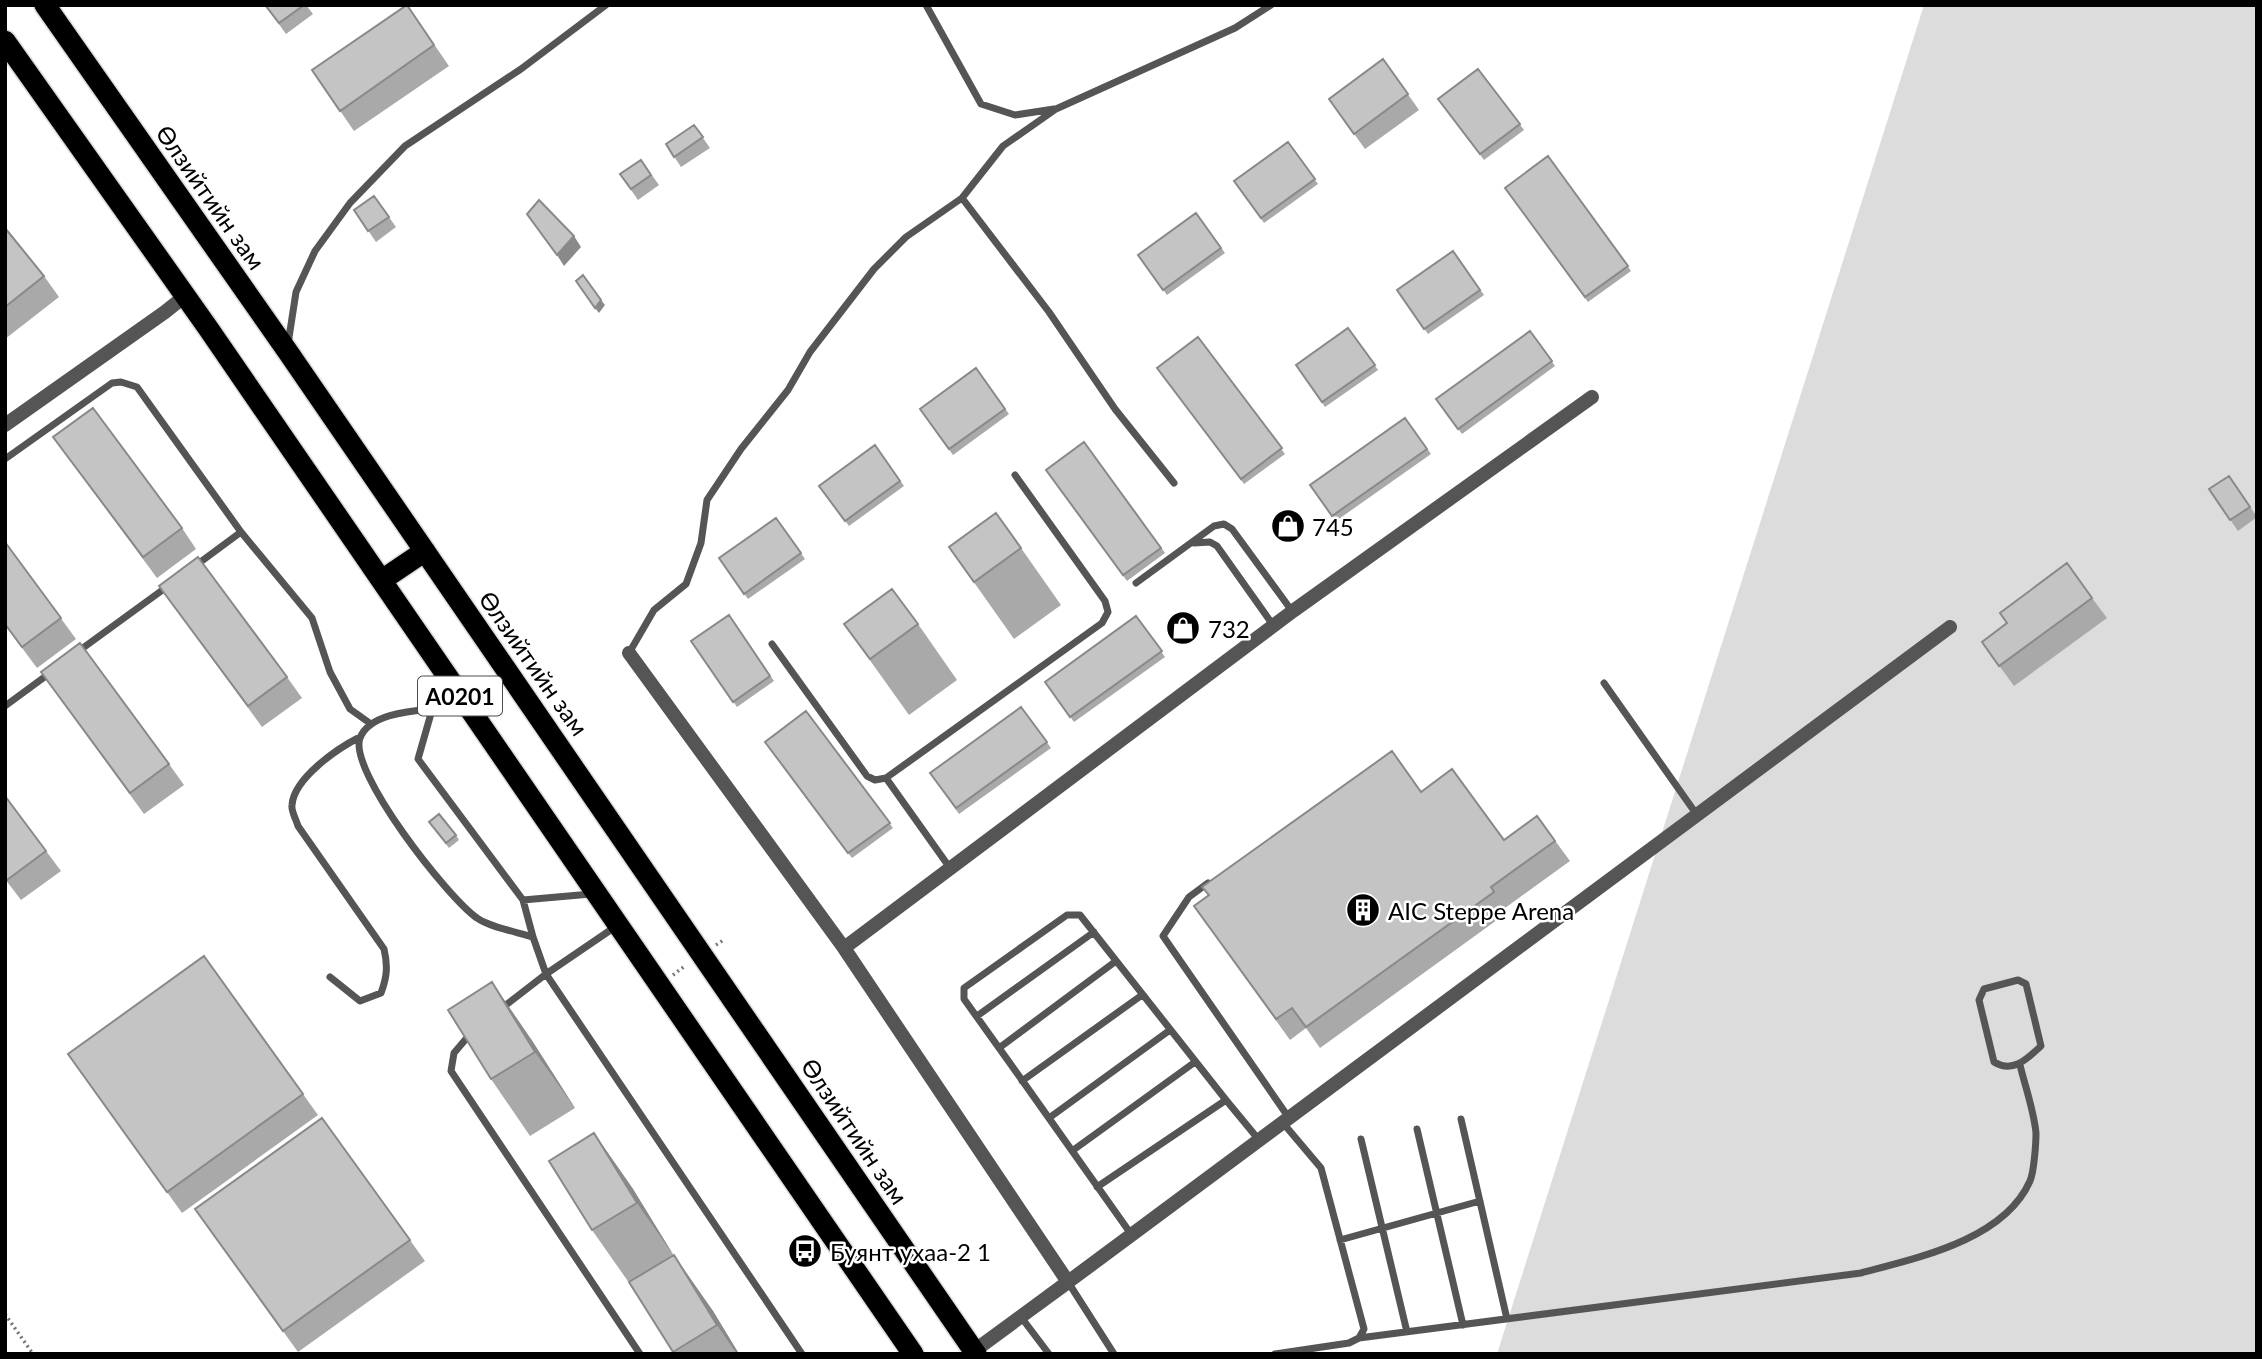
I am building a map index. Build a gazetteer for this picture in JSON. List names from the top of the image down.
{
  "streets": {
    "highway": ["Өлзийтийн зам", "A0201"]
  },
  "places": {
    "shop": ["745", "732"],
    "building": ["AIC Steppe Arena"],
    "bus stop": ["Буянт ухаа-2 1"]
  }
}
